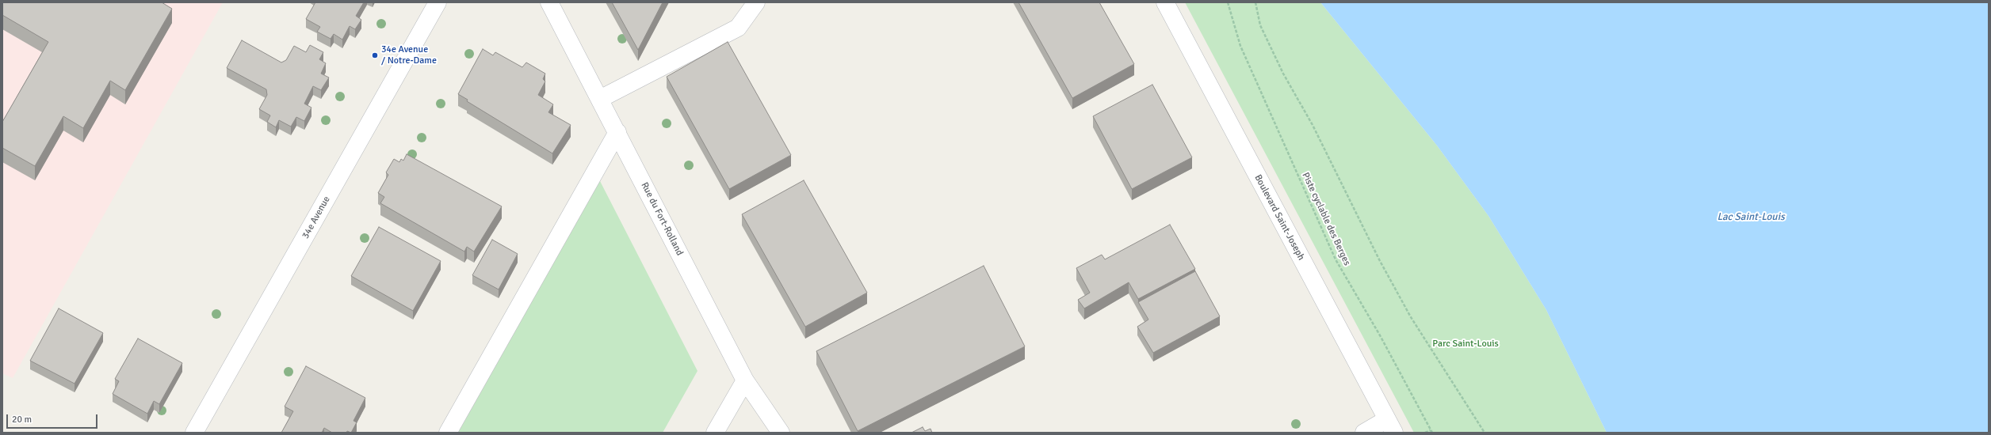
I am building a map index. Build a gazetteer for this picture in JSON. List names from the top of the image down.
{
  "streets": {
    "street": ["34e Avenue", "Boulevard Saint-Joseph", "Rue du Fort-Rolland"],
    "path": ["Piste cyclable des Berges"]
  },
  "water": ["Lac Saint-Louis"],
  "parks": ["Parc Saint-Louis"],
  "places": ["34e Avenue / Notre-Dame"],
  "scale_bar": "20 m"
}
